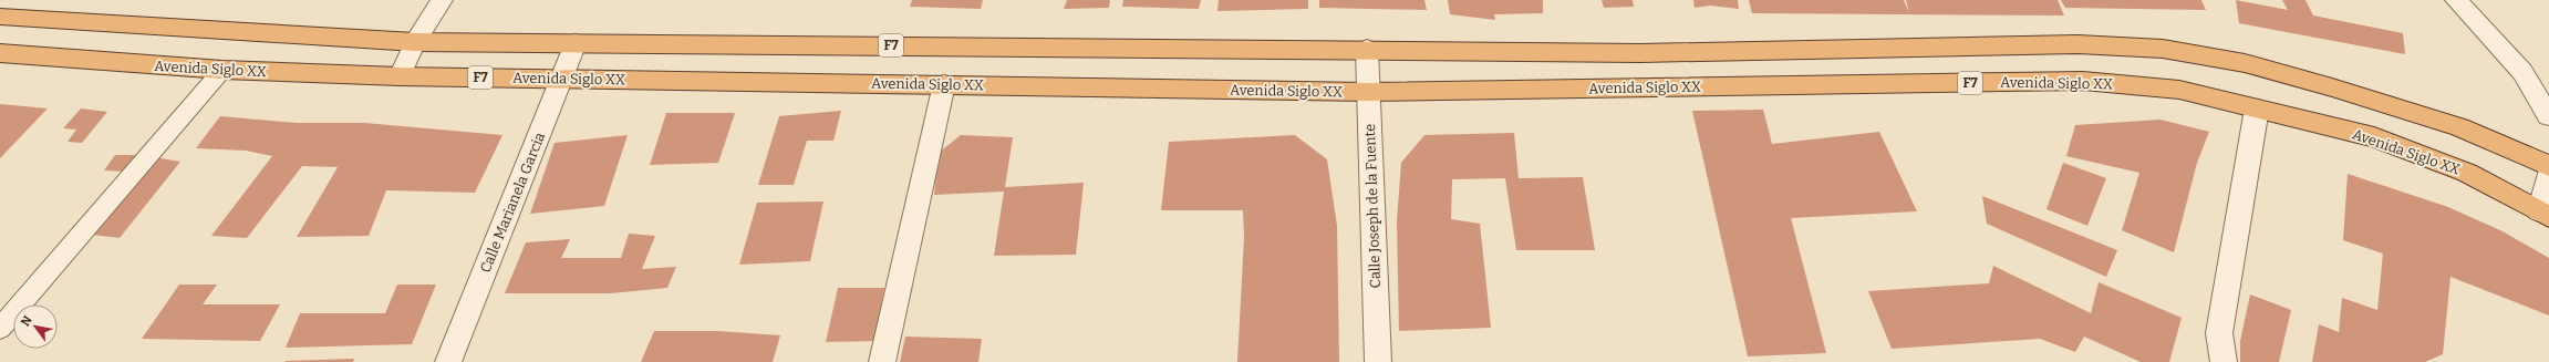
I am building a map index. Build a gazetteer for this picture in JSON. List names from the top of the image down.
{
  "streets": {
    "highway": ["F7", "Avenida Siglo XX"],
    "street": ["Calle Marianela Garcia", "Calle Joseph de la Fuente"]
  },
  "crossings": [
    ["F7", "Calle Marianela Garcia"],
    ["F7", "Calle Joseph de la Fuente"],
    ["Avenida Siglo XX", "Calle Marianela Garcia"],
    ["Avenida Siglo XX", "Calle Joseph de la Fuente"]
  ],
  "north": "top left"
}
